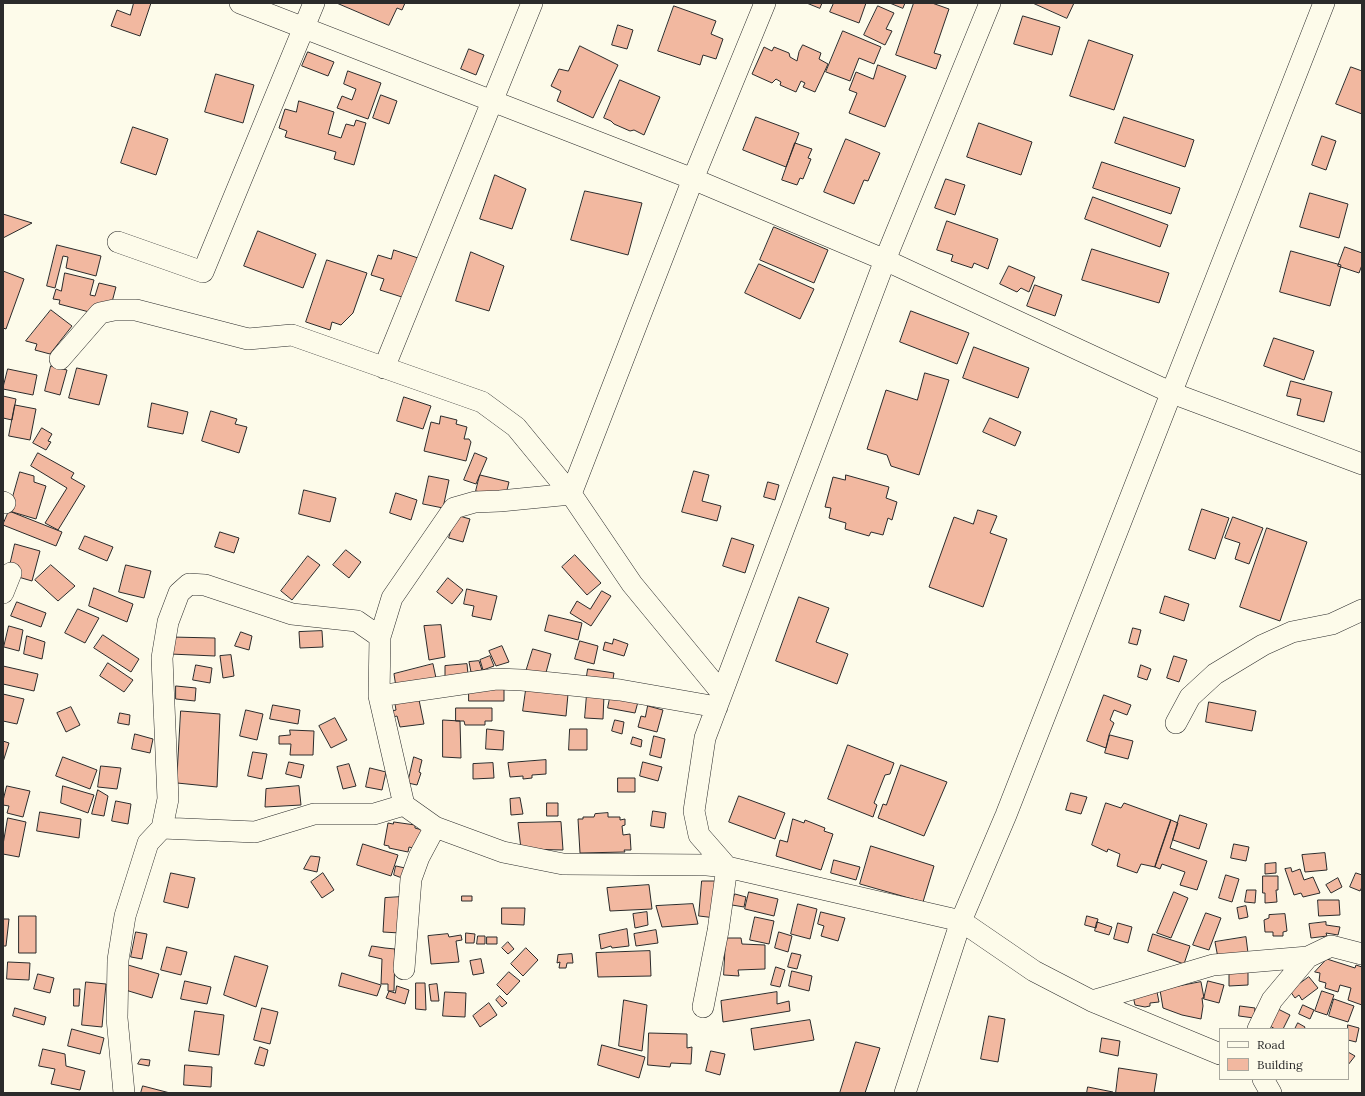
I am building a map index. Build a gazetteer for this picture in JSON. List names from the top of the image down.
{
  "legend": ["Road", "Building"]
}
